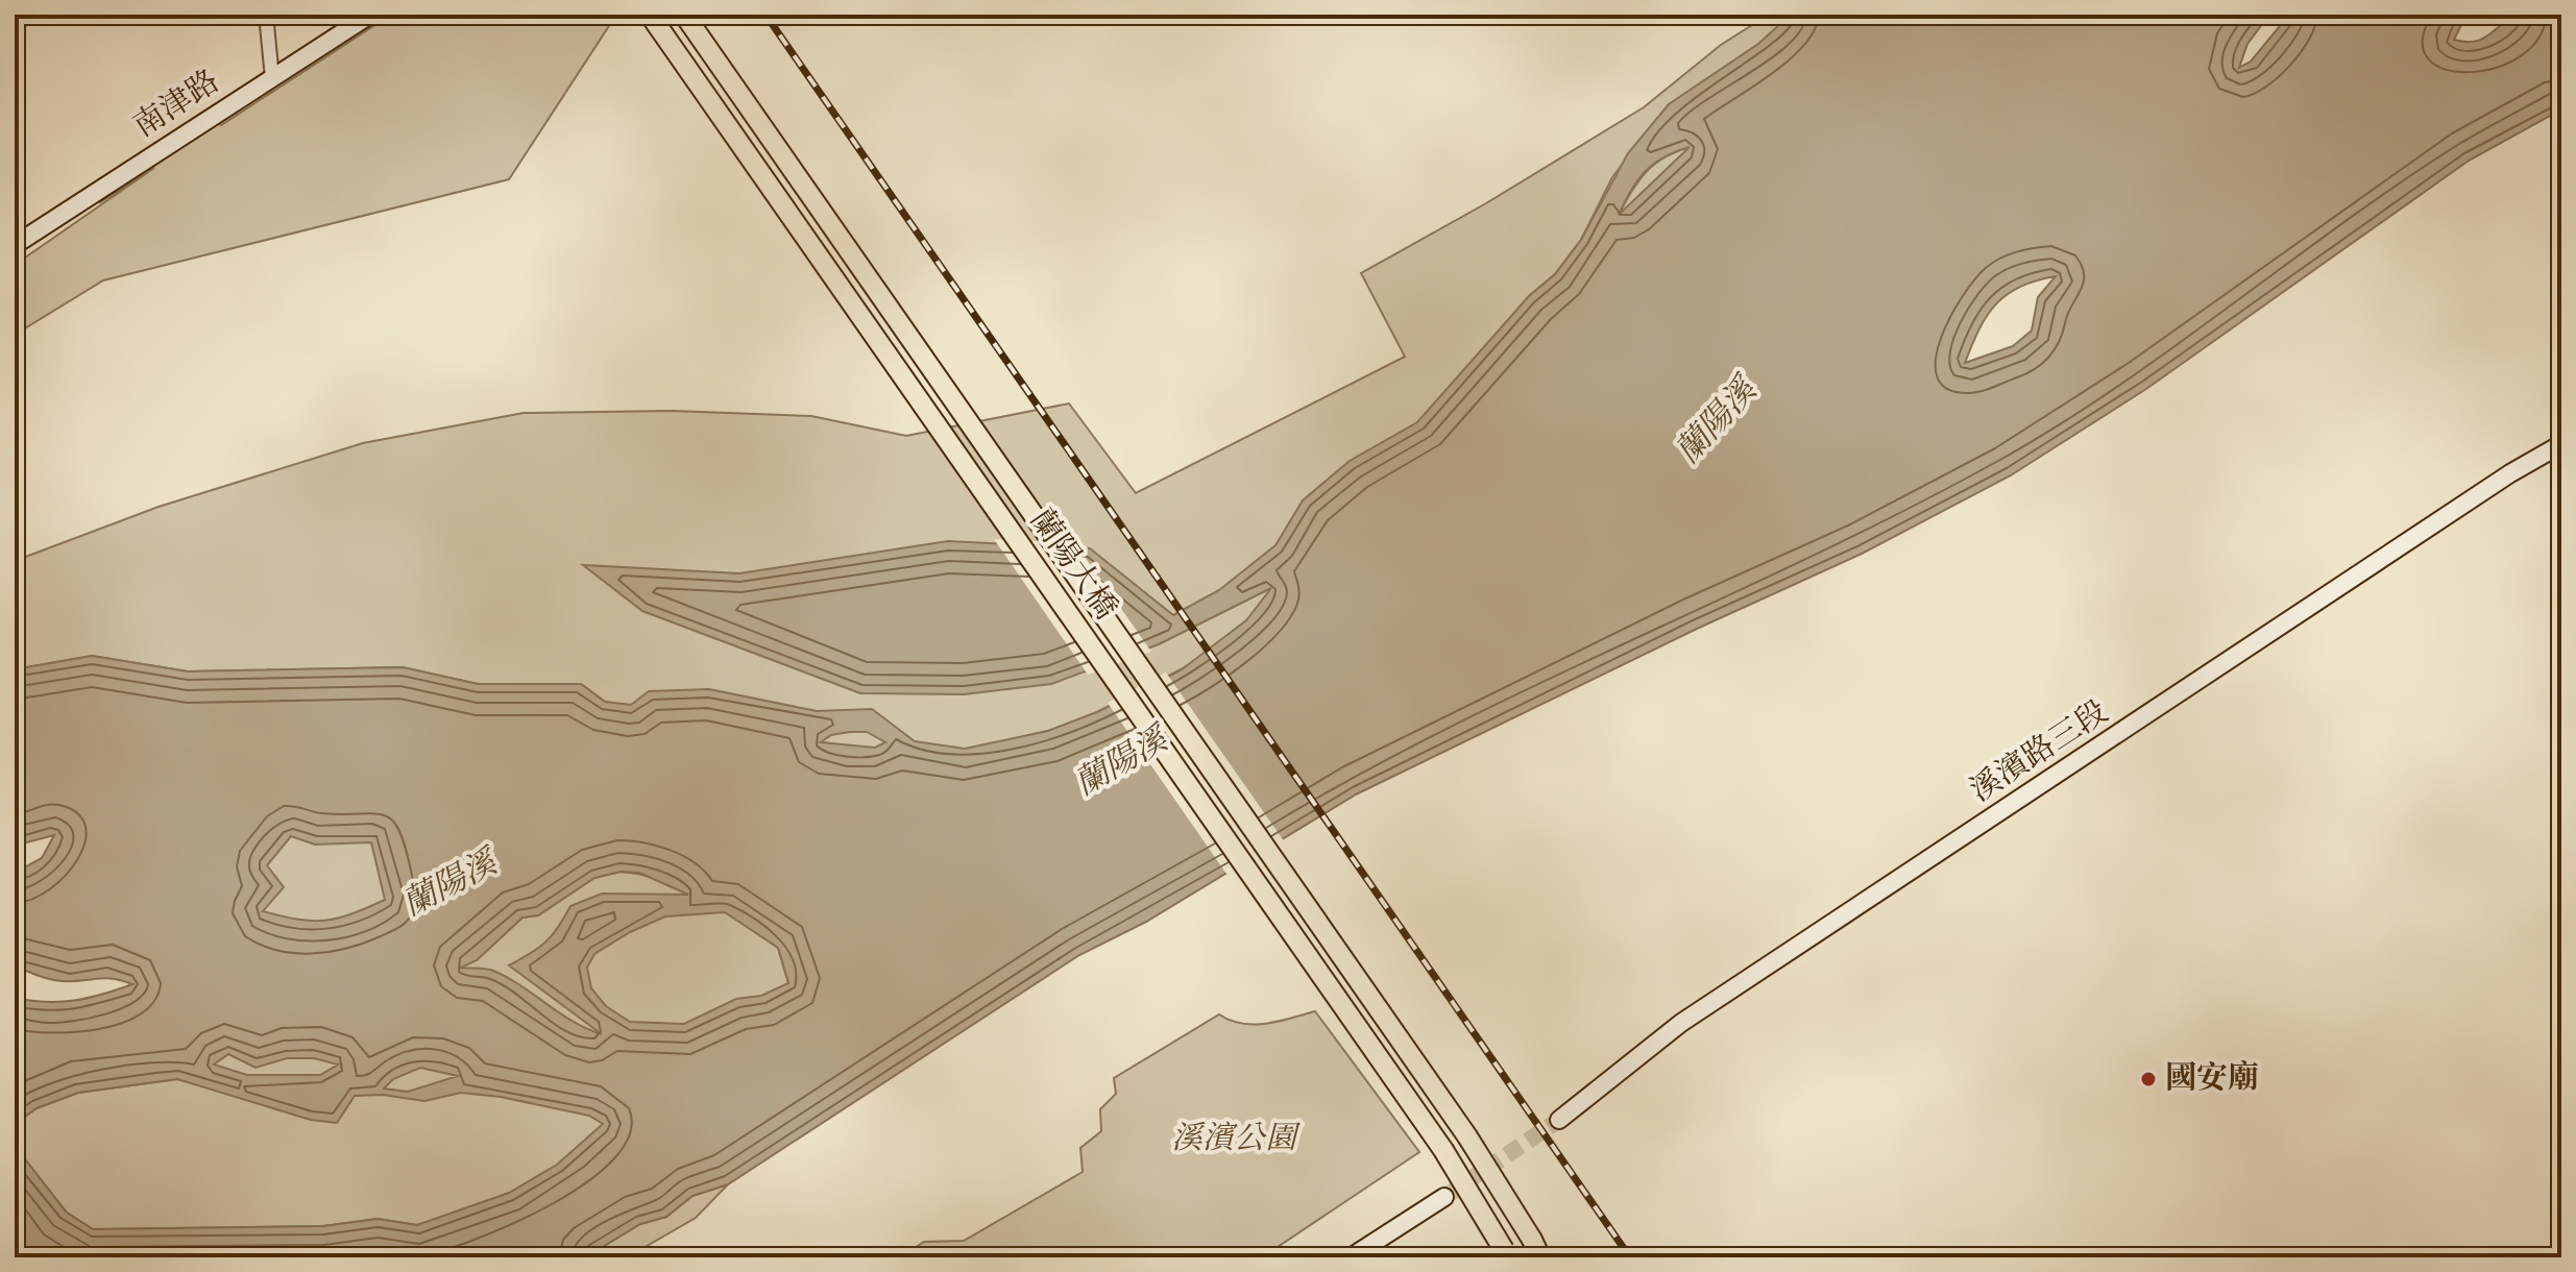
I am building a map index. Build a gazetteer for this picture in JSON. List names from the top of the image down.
{
  "streets": {
    "main road": ["蘭陽大橋"],
    "street": ["南津路", "溪濱路三段"]
  },
  "water": ["蘭陽溪"],
  "parks": ["溪濱公園"],
  "places": ["國安廟"]
}
